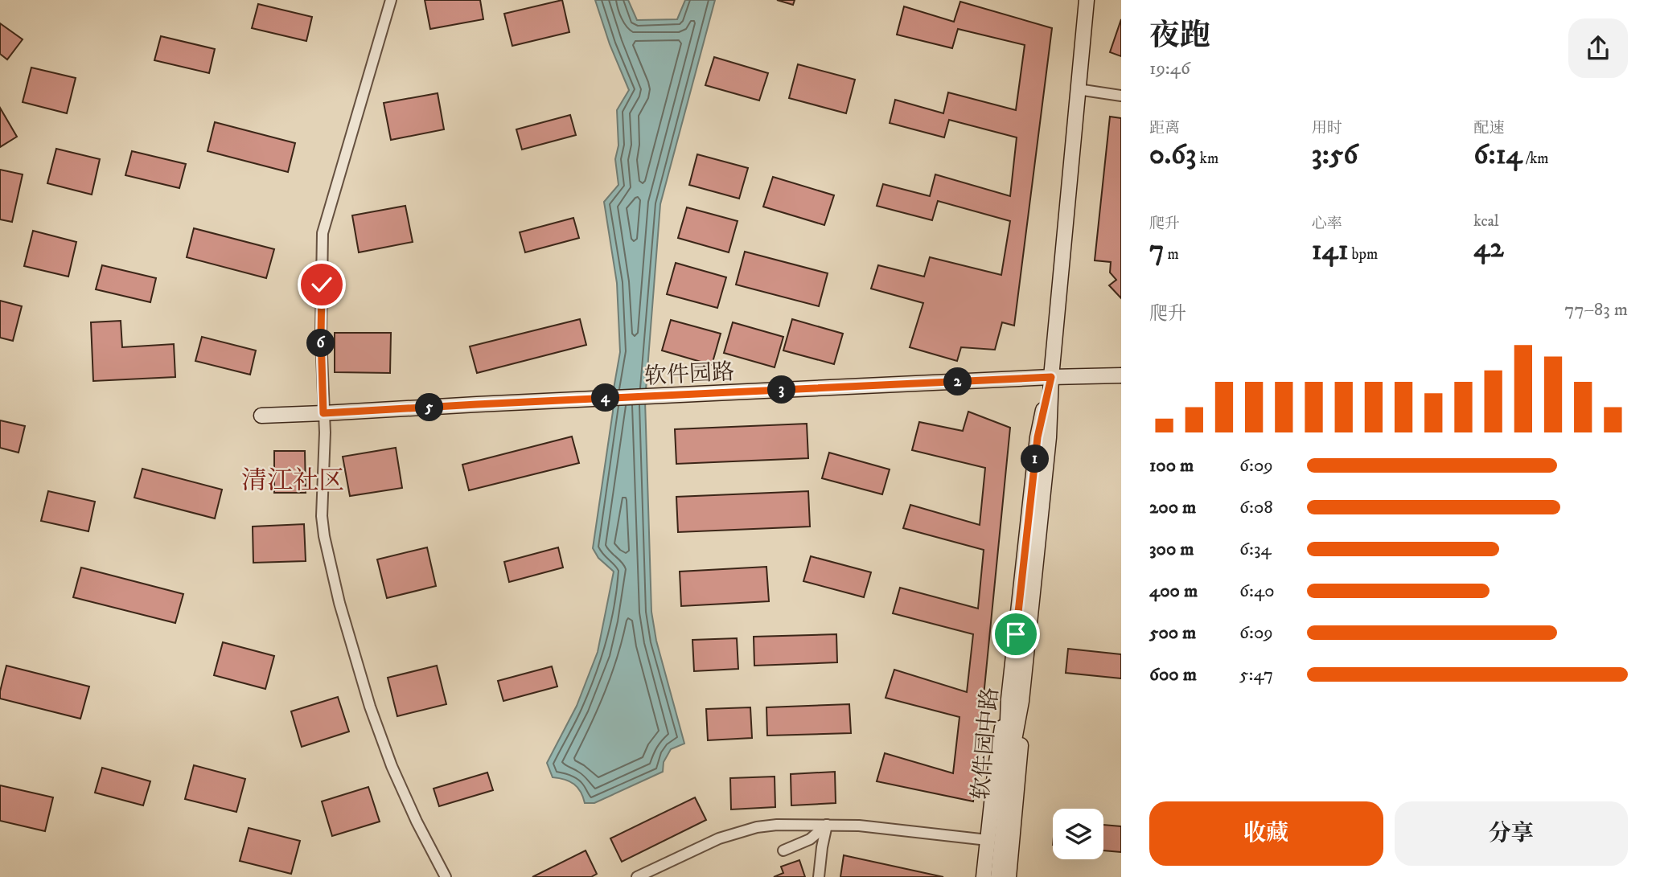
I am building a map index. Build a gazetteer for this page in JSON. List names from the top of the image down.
{
  "streets": {
    "main road": ["软件园路", "软件园中路"]
  },
  "crossings": [
    ["软件园路", "软件园中路"]
  ],
  "districts": ["清江社区"],
  "page": {
    "heading": ["夜跑", "19:46"],
    "stats": [
      ["距离", "0.63 km"],
      ["用时", "3:56"],
      ["配速", "6:14 /km"],
      ["爬升", "7 m"],
      ["心率", "141 bpm"],
      ["kcal", "42"]
    ],
    "chart": ["爬升", "77–83 m"],
    "pins": [
      "6",
      "2",
      "3",
      "4",
      "5",
      "1"
    ],
    "list": [
      {
        "name": "100 m",
        "note": "6:09"
      },
      {
        "name": "200 m",
        "note": "6:08"
      },
      {
        "name": "300 m",
        "note": "6:34"
      },
      {
        "name": "400 m",
        "note": "6:40"
      },
      {
        "name": "500 m",
        "note": "6:09"
      },
      {
        "name": "600 m",
        "note": "5:47"
      }
    ],
    "buttons": ["收藏", "分享"]
  }
}
